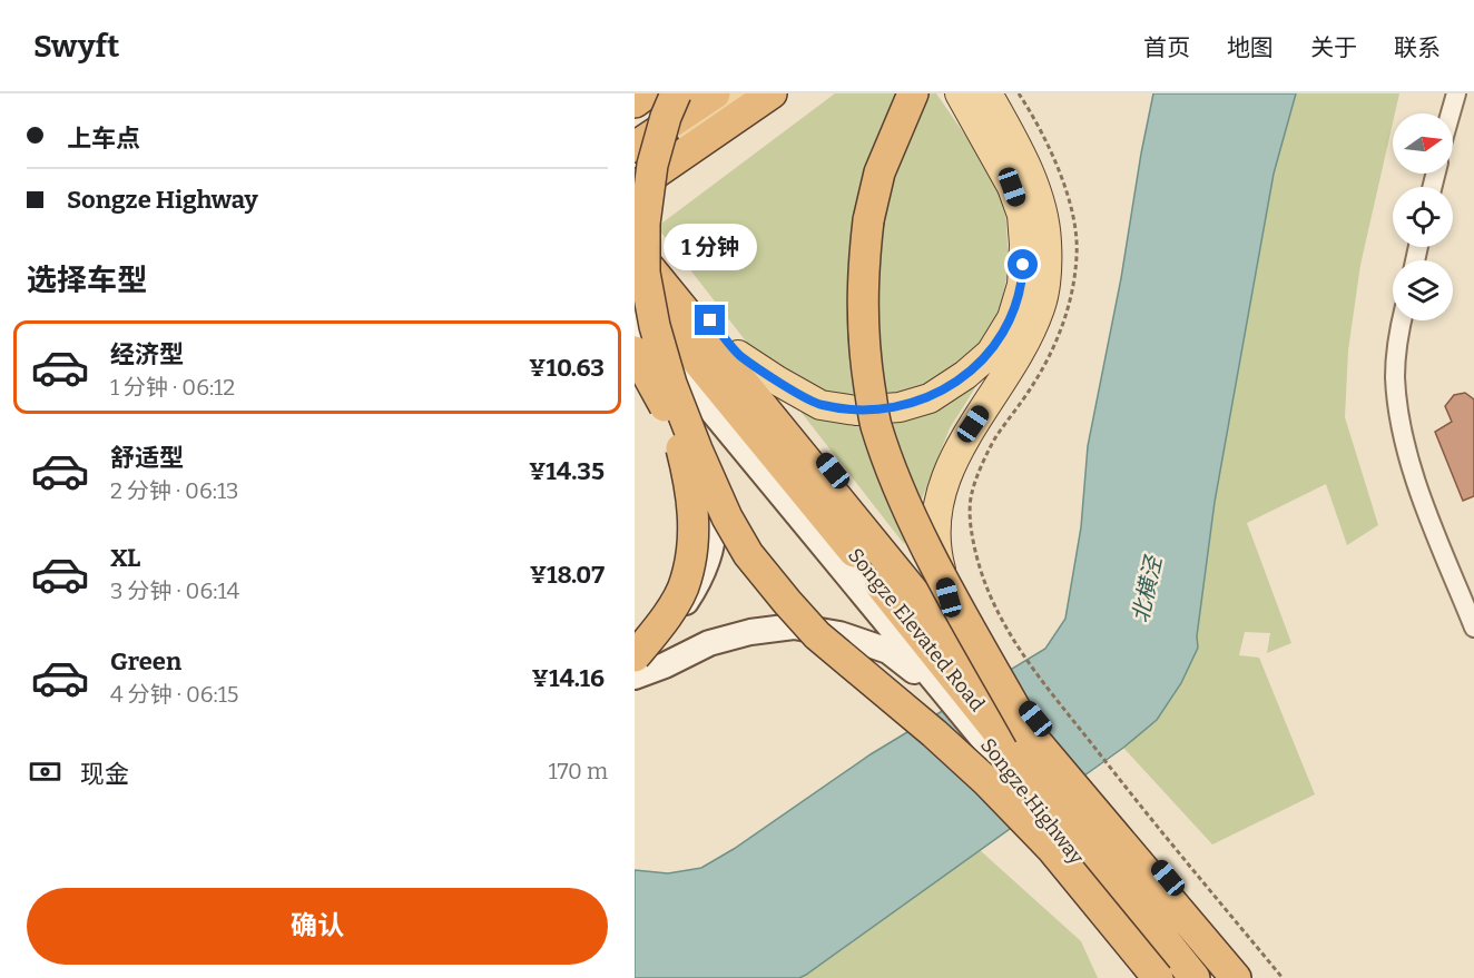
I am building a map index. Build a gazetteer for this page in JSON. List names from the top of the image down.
{
  "streets": {
    "highway": ["Songze Elevated Road"],
    "main road": ["Songze Highway"]
  },
  "water": ["北横泾"],
  "north": "right",
  "page": {
    "header": "Swyft",
    "nav": [
      "首页",
      "地图",
      "关于",
      "联系"
    ],
    "banner": ["上车点", "Songze Highway"],
    "bubble": "1 分钟",
    "heading": "选择车型",
    "list": [
      {
        "name": "经济型",
        "note": "1 分钟 · 06:12",
        "value": "¥10.63"
      },
      {
        "name": "舒适型",
        "note": "2 分钟 · 06:13",
        "value": "¥14.35"
      },
      {
        "name": "XL",
        "note": "3 分钟 · 06:14",
        "value": "¥18.07"
      },
      {
        "name": "Green",
        "note": "4 分钟 · 06:15",
        "value": "¥14.16"
      }
    ],
    "pay": ["现金", "170 m"],
    "buttons": "确认"
  }
}
